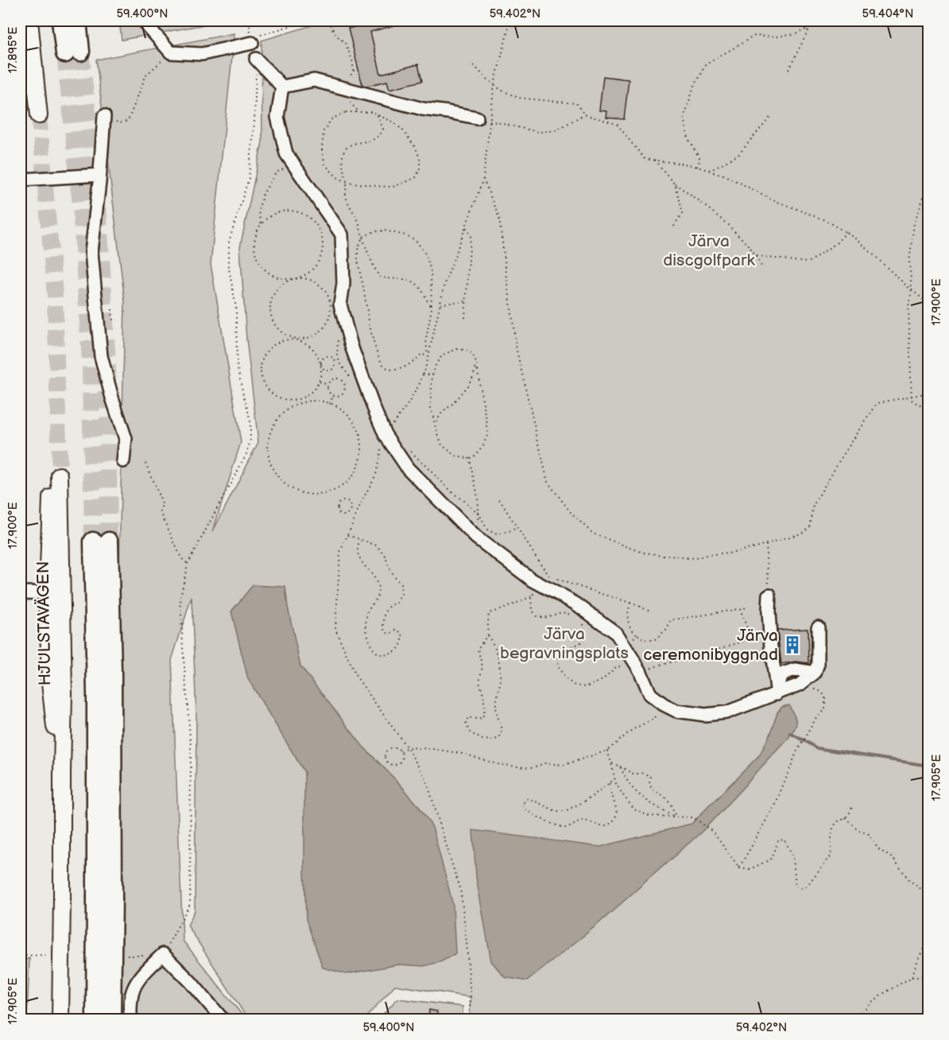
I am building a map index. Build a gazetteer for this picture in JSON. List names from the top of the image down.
{
  "streets": {
    "main road": ["HJULSTAVÄGEN"]
  },
  "parks": ["Järva discgolfpark", "Järva begravningsplats"],
  "places": {
    "building": ["Järva ceremonibyggnad"]
  },
  "coordinates": [
    "59.400°N",
    "59.402°N",
    "59.404°N",
    "17.895°E",
    "17.900°E",
    "17.905°E"
  ]
}
